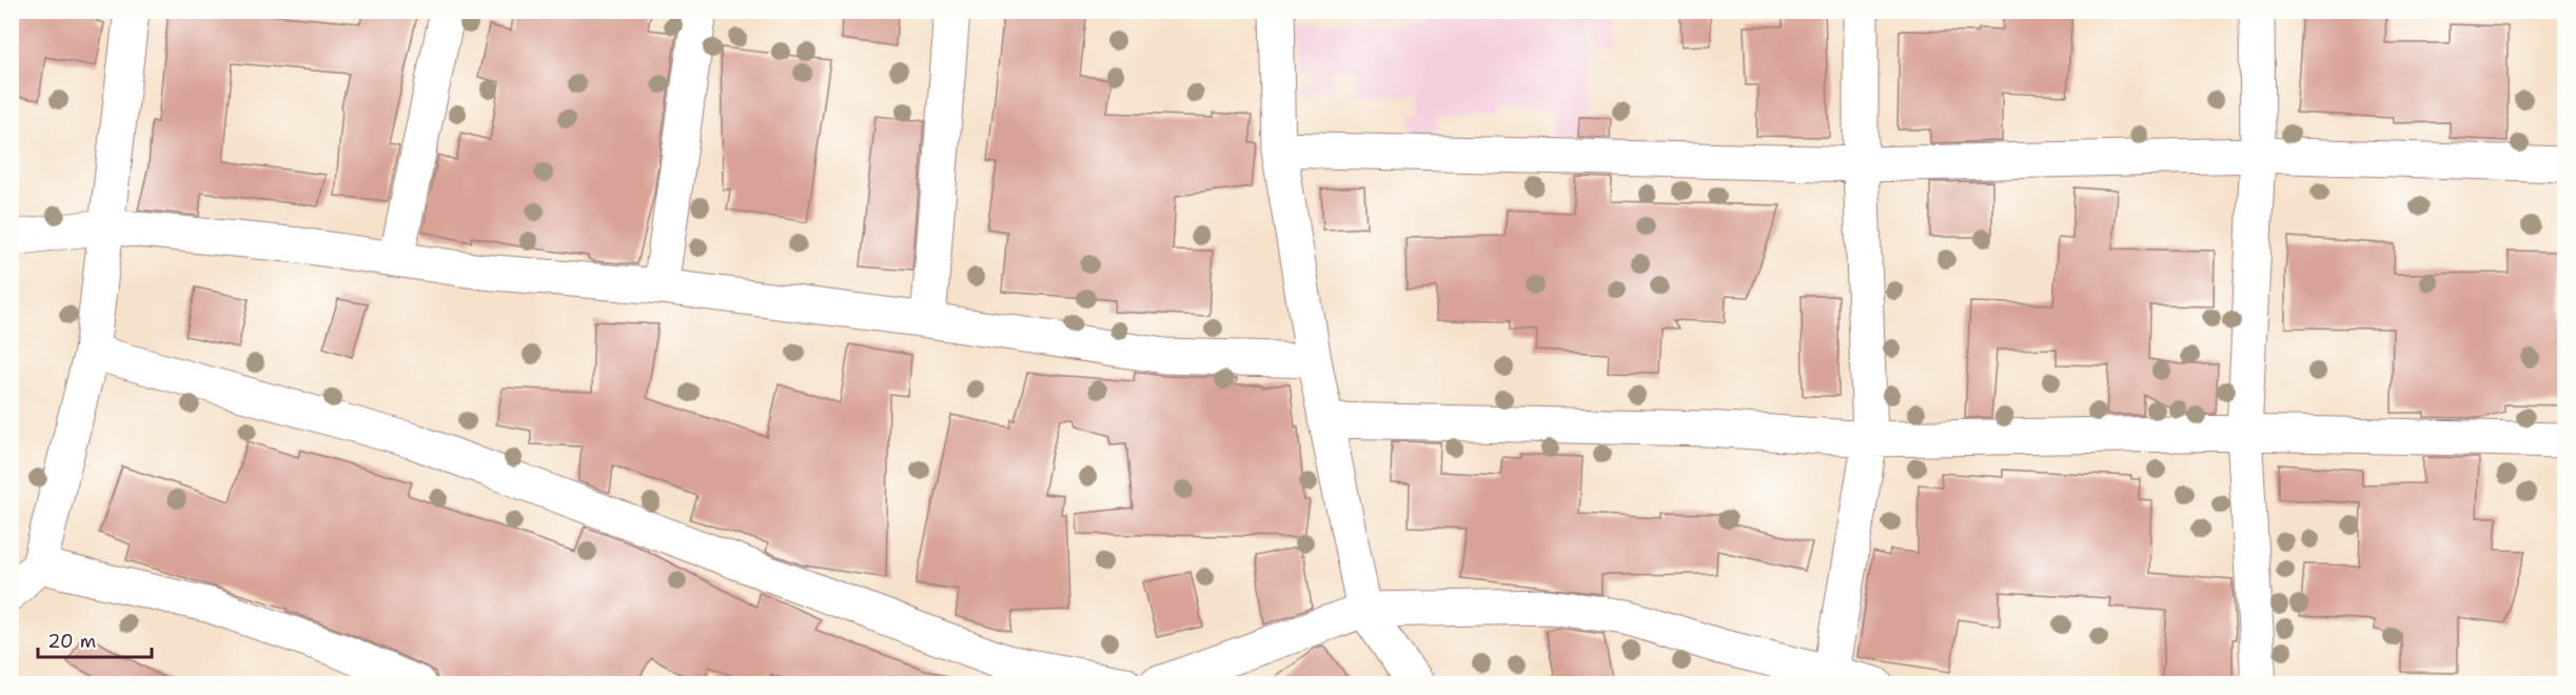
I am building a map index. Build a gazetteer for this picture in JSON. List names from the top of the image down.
{
  "scale_bar": "20 m"
}
